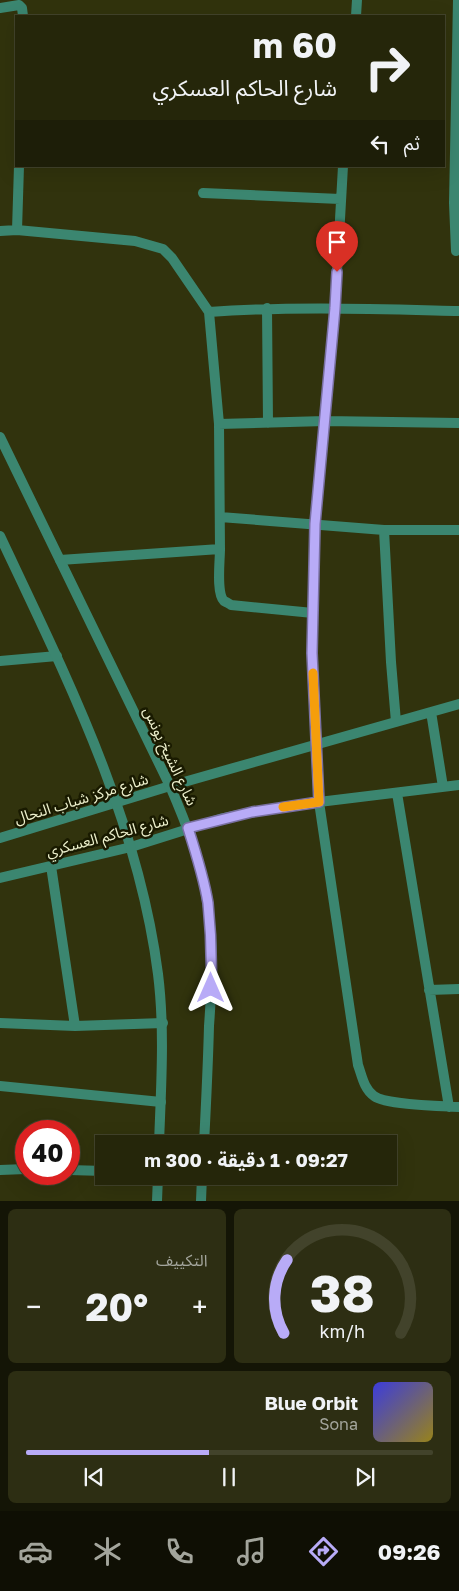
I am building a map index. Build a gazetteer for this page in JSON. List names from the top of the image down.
{
  "streets": {
    "street": ["شارع الشيخ يونس", "شارع مركز شباب النحال", "شارع الحاكم العسكري"]
  },
  "crossings": [
    ["شارع الشيخ يونس", "شارع مركز شباب النحال"],
    ["شارع الشيخ يونس", "شارع الحاكم العسكري"]
  ],
  "page": {
    "turn": ["60 m", "شارع الحاكم العسكري"],
    "then": "ثم",
    "limit": "40",
    "trip": "09:27 · 1 دقيقة · 300 m",
    "tile": "التكييف",
    "heat": ["−", "20°", "+"],
    "song": ["Blue Orbit", "Sona"],
    "tabs": "09:26",
    "gauge": ["38", "km/h"]
  }
}
